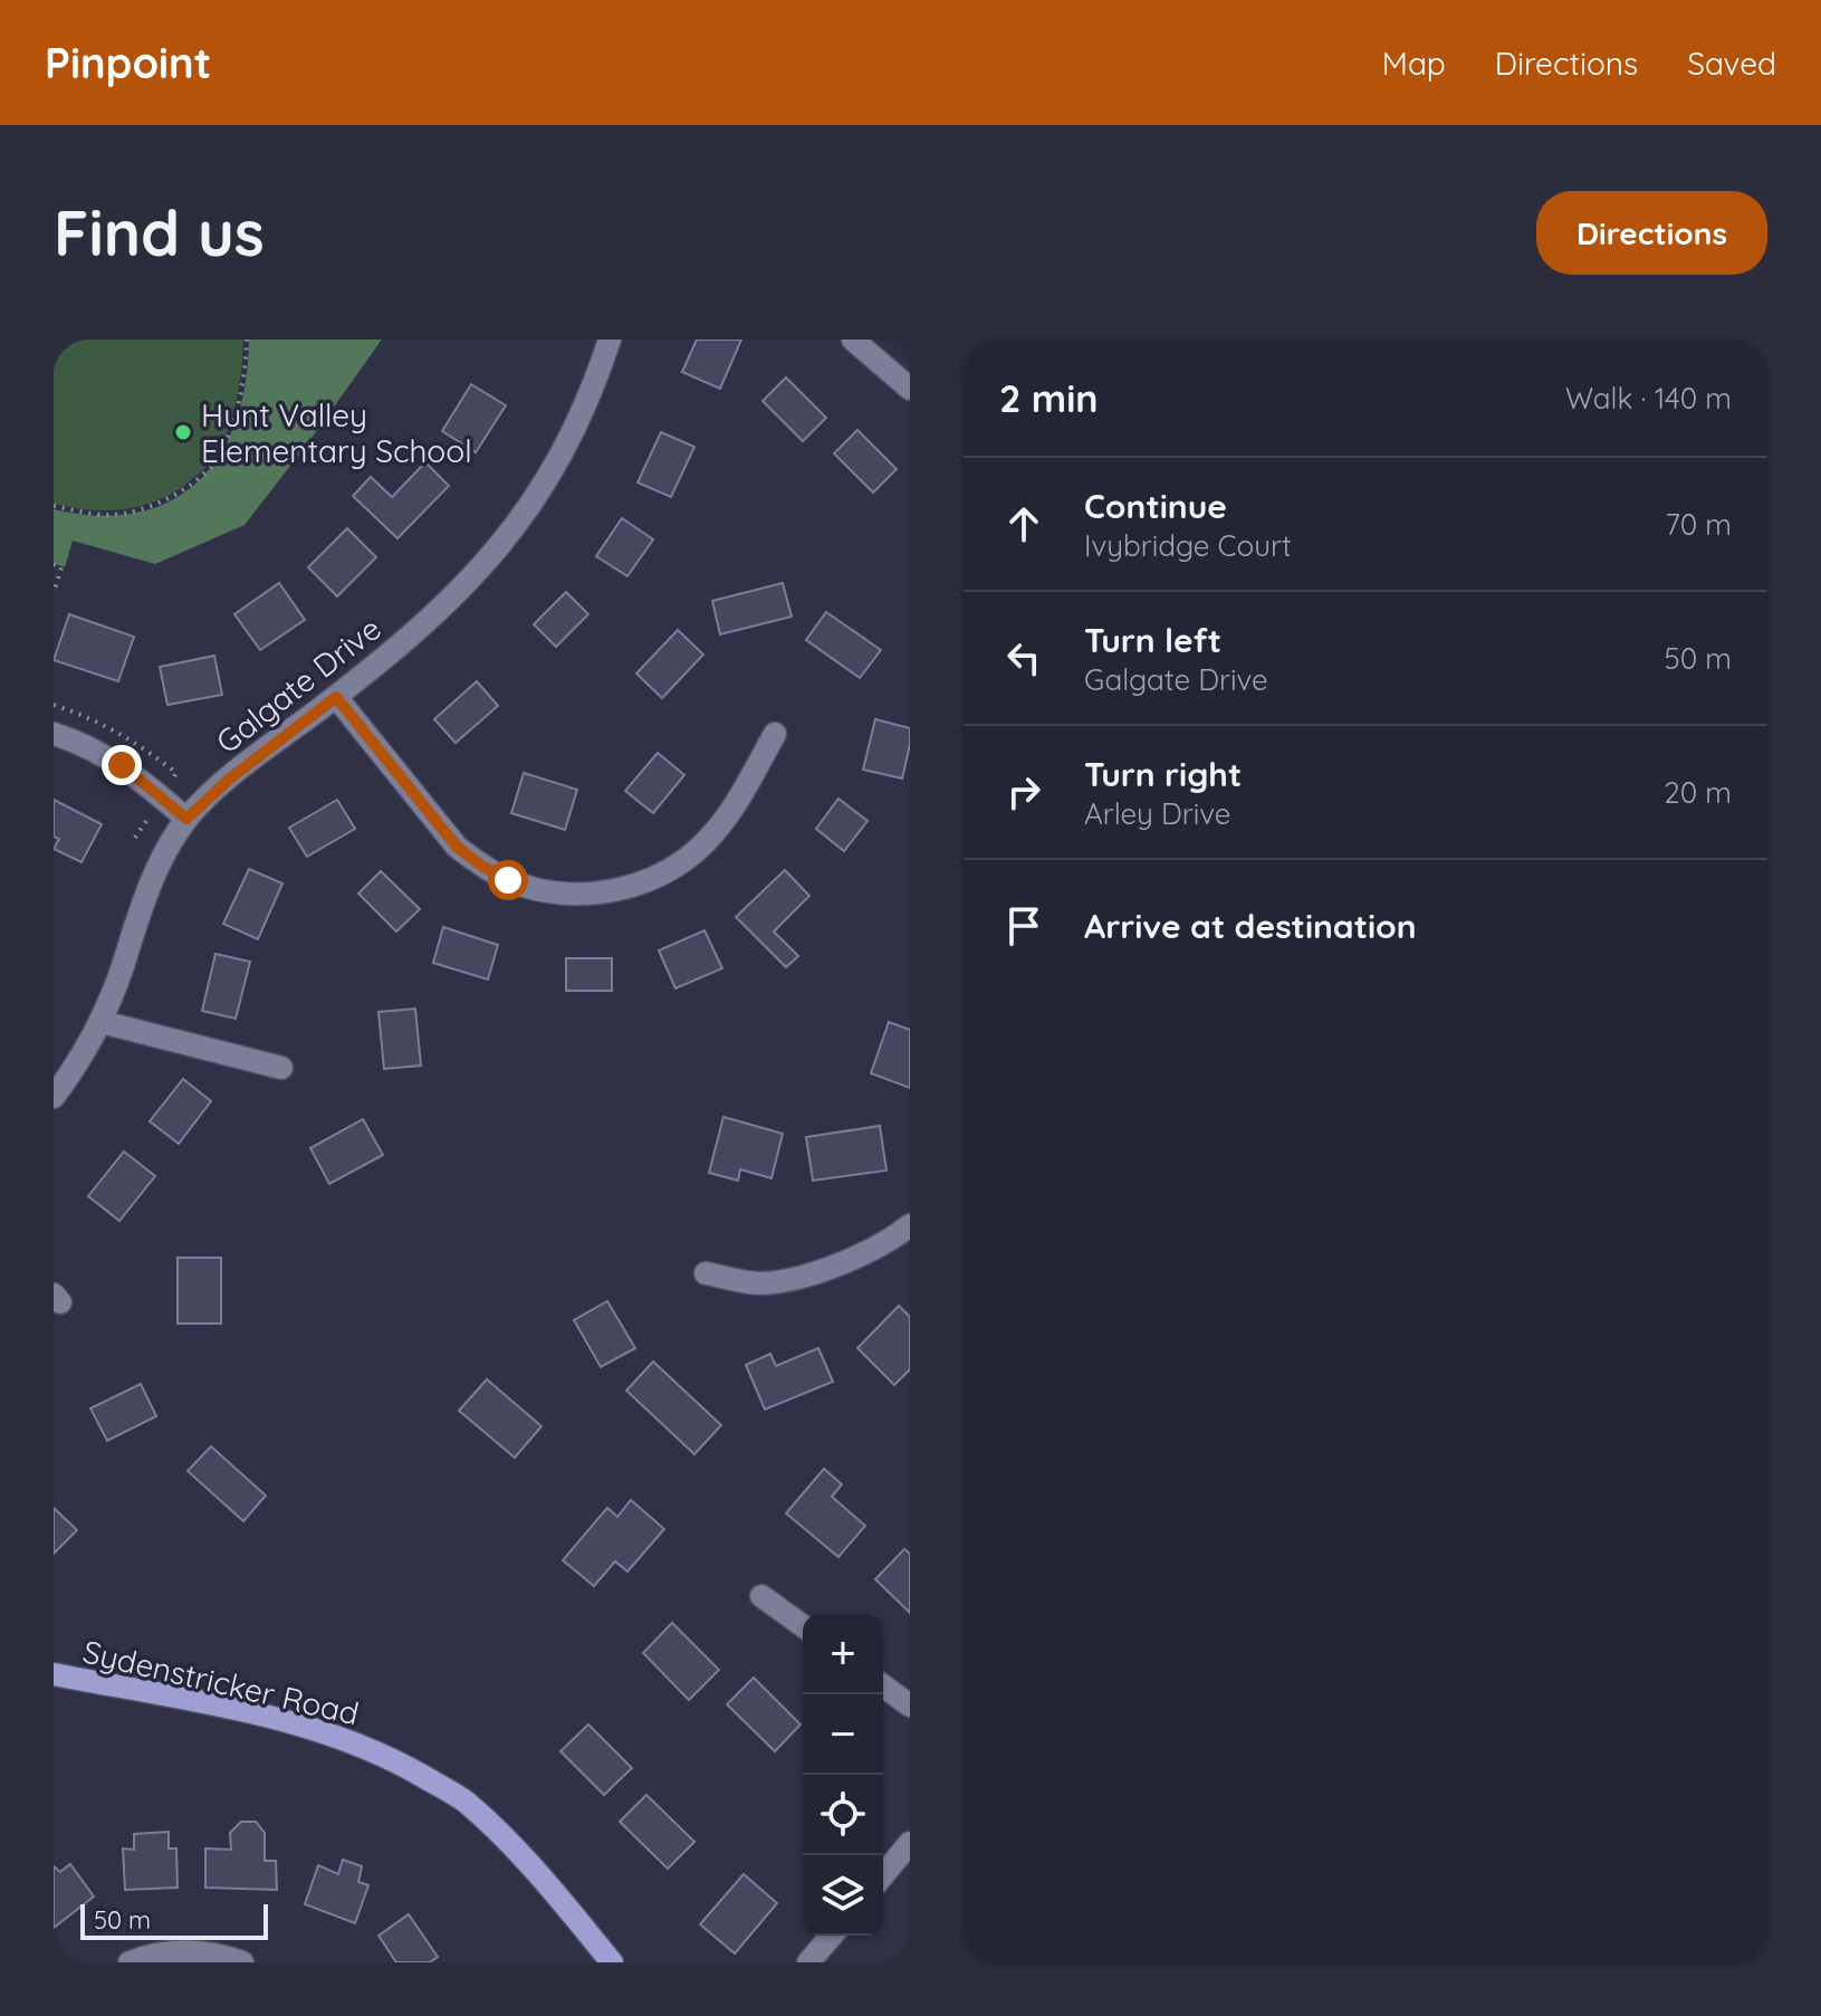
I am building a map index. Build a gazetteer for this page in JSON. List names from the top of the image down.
{
  "streets": {
    "main road": ["Sydenstricker Road"],
    "street": ["Galgate Drive"]
  },
  "places": ["Hunt Valley Elementary School"],
  "scale_bar": "50 m",
  "page": {
    "header": "Pinpoint",
    "nav": ["Map", "Directions", "Saved"],
    "buttons": "Directions",
    "title": "Find us",
    "heading": ["2 min", "Walk · 140 m"],
    "list": [
      ["Continue", "Ivybridge Court", "70 m"],
      ["Turn left", "Galgate Drive", "50 m"],
      ["Turn right", "Arley Drive", "20 m"],
      "Arrive at destination"
    ],
    "map_buttons": ["+", "−"],
    "scale": "50 m"
  }
}
